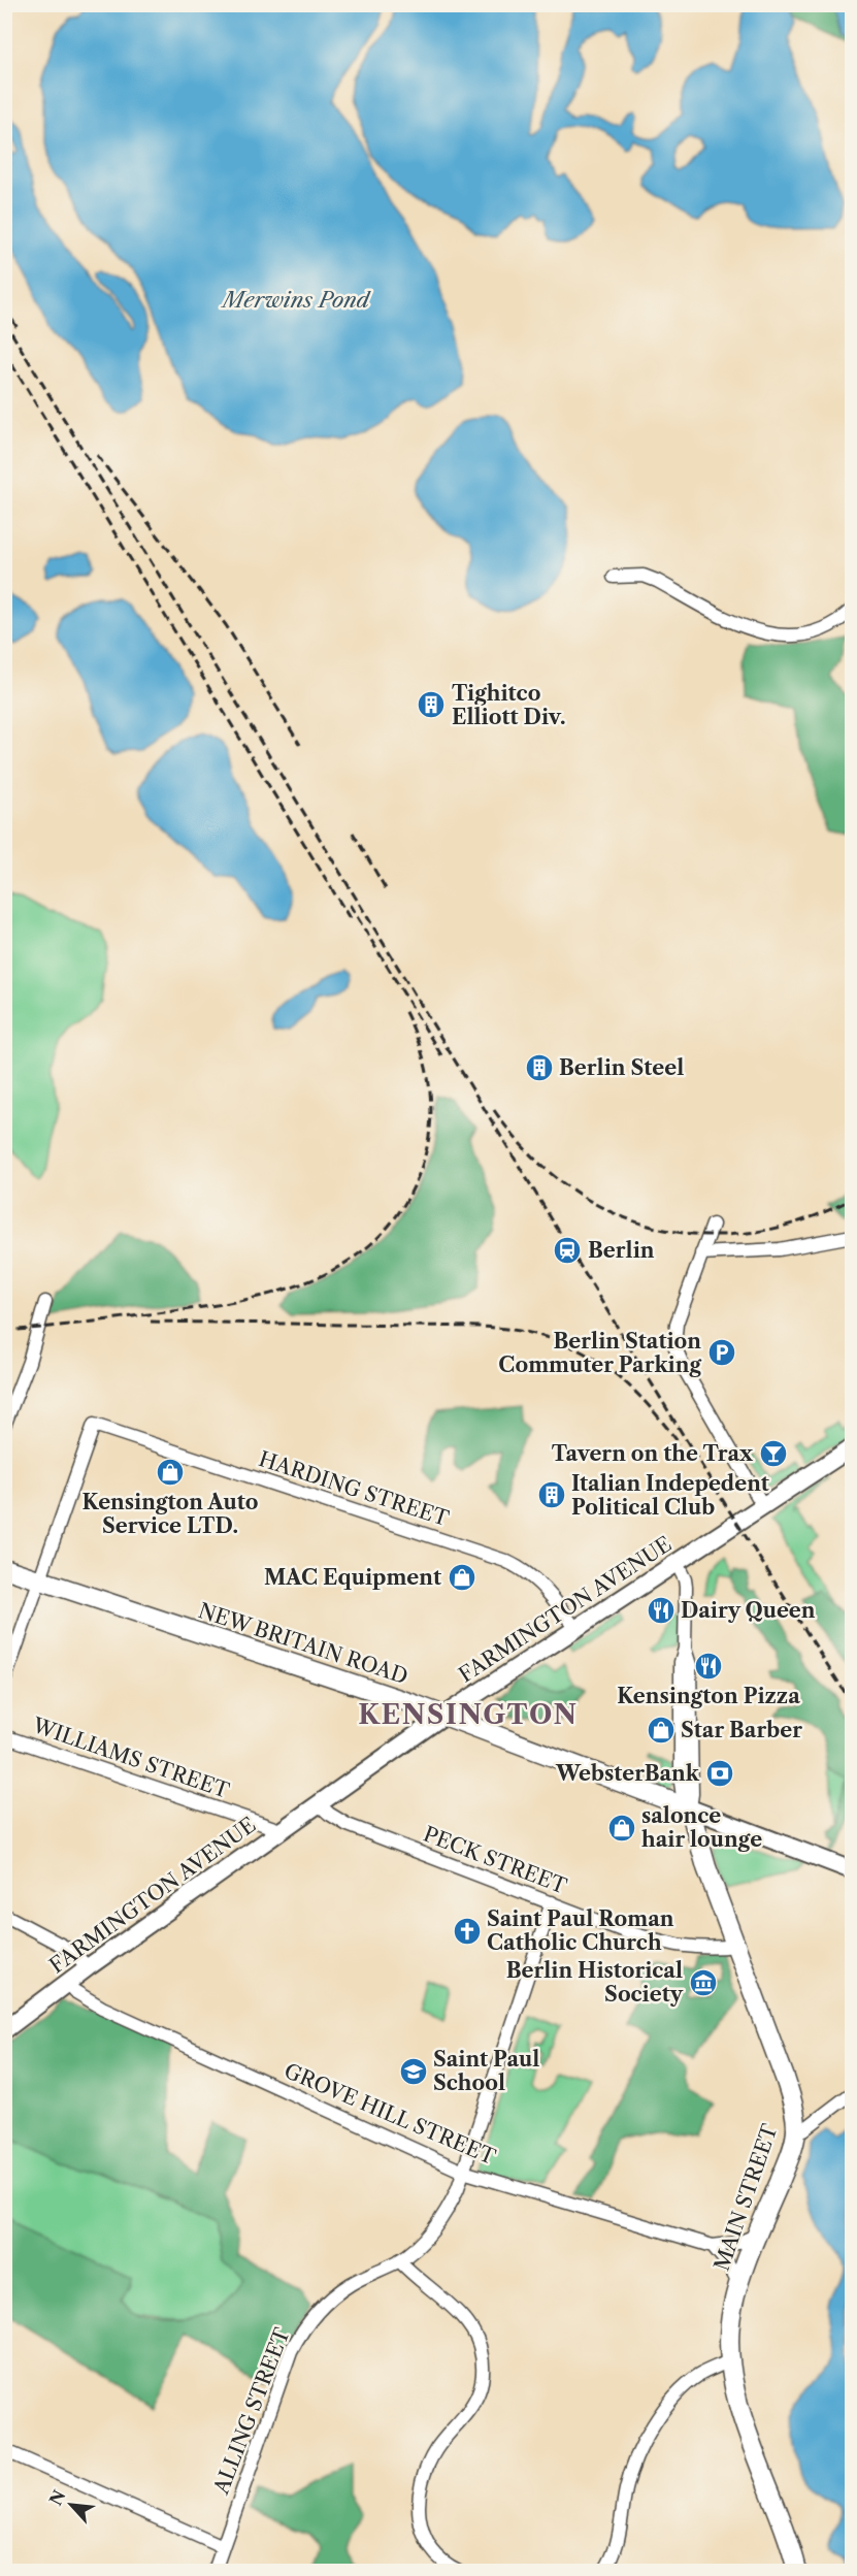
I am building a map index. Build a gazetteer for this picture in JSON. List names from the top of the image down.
{
  "streets": {
    "main road": ["FARMINGTON AVENUE", "NEW BRITAIN ROAD", "MAIN STREET"],
    "street": [
      "HARDING STREET",
      "WILLIAMS STREET",
      "PECK STREET",
      "GROVE HILL STREET",
      "ALLING STREET"
    ]
  },
  "crossings": [
    ["HARDING STREET", "FARMINGTON AVENUE"],
    ["HARDING STREET", "NEW BRITAIN ROAD"],
    ["FARMINGTON AVENUE", "NEW BRITAIN ROAD"],
    ["FARMINGTON AVENUE", "WILLIAMS STREET"],
    ["FARMINGTON AVENUE", "PECK STREET"],
    ["FARMINGTON AVENUE", "GROVE HILL STREET"],
    ["FARMINGTON AVENUE", "MAIN STREET"],
    ["NEW BRITAIN ROAD", "MAIN STREET"],
    ["PECK STREET", "MAIN STREET"],
    ["PECK STREET", "ALLING STREET"],
    ["GROVE HILL STREET", "MAIN STREET"],
    ["GROVE HILL STREET", "ALLING STREET"]
  ],
  "districts": ["KENSINGTON"],
  "water": ["Merwins Pond"],
  "places": {
    "building": ["Tighitco Elliott Div.", "Berlin Steel", "Italian Indepedent Political Club"],
    "station": ["Berlin"],
    "parking": ["Berlin Station Commuter Parking"],
    "bar": ["Tavern on the Trax"],
    "shop": [
      "Kensington Auto Service LTD.",
      "MAC Equipment",
      "Star Barber",
      "salonce hair lounge"
    ],
    "restaurant": ["Dairy Queen", "Kensington Pizza"],
    "bank": ["WebsterBank"],
    "church": ["Saint Paul Roman Catholic Church"],
    "museum": ["Berlin Historical Society"],
    "school or university": ["Saint Paul School"]
  },
  "north": "top left"
}
